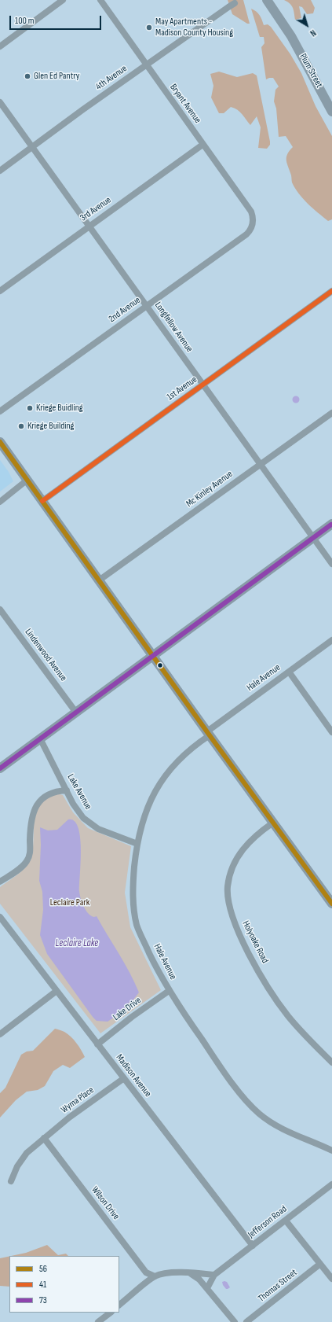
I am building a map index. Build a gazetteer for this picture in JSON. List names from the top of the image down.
{
  "streets": {
    "main road": ["Plum Street"],
    "street": [
      "4th Avenue",
      "Bryant Avenue",
      "3rd Avenue",
      "2nd Avenue",
      "Longfellow Avenue",
      "1st Avenue",
      "Mc Kinley Avenue",
      "Lindenwood Avenue",
      "Hale Avenue",
      "Lake Avenue",
      "Holyoake Road",
      "Lake Drive",
      "Madison Avenue",
      "Wyma Place",
      "Wilson Drive",
      "Jefferson Road",
      "Thomas Street"
    ]
  },
  "crossings": [
    ["4th Avenue", "Bryant Avenue"],
    ["4th Avenue", "Longfellow Avenue"],
    ["Bryant Avenue", "3rd Avenue"],
    ["Bryant Avenue", "2nd Avenue"],
    ["3rd Avenue", "Longfellow Avenue"],
    ["2nd Avenue", "Longfellow Avenue"],
    ["Longfellow Avenue", "1st Avenue"],
    ["Longfellow Avenue", "Mc Kinley Avenue"],
    ["Hale Avenue", "Lake Avenue"],
    ["Hale Avenue", "Lake Drive"],
    ["Lake Drive", "Madison Avenue"],
    ["Madison Avenue", "Wyma Place"],
    ["Madison Avenue", "Jefferson Road"],
    ["Wyma Place", "Wilson Drive"]
  ],
  "water": ["Leclaire Lake"],
  "parks": ["Leclaire Park"],
  "places": [
    "May Apartments - Madison County Housing",
    "Glen Ed Pantry",
    "Kriege Buidling",
    "Kriege Building"
  ],
  "lines": ["transit line 41", "transit line 56", "transit line 73"],
  "legend": ["56", "41", "73"],
  "scale_bar": "100 m",
  "north": "bottom right"
}
